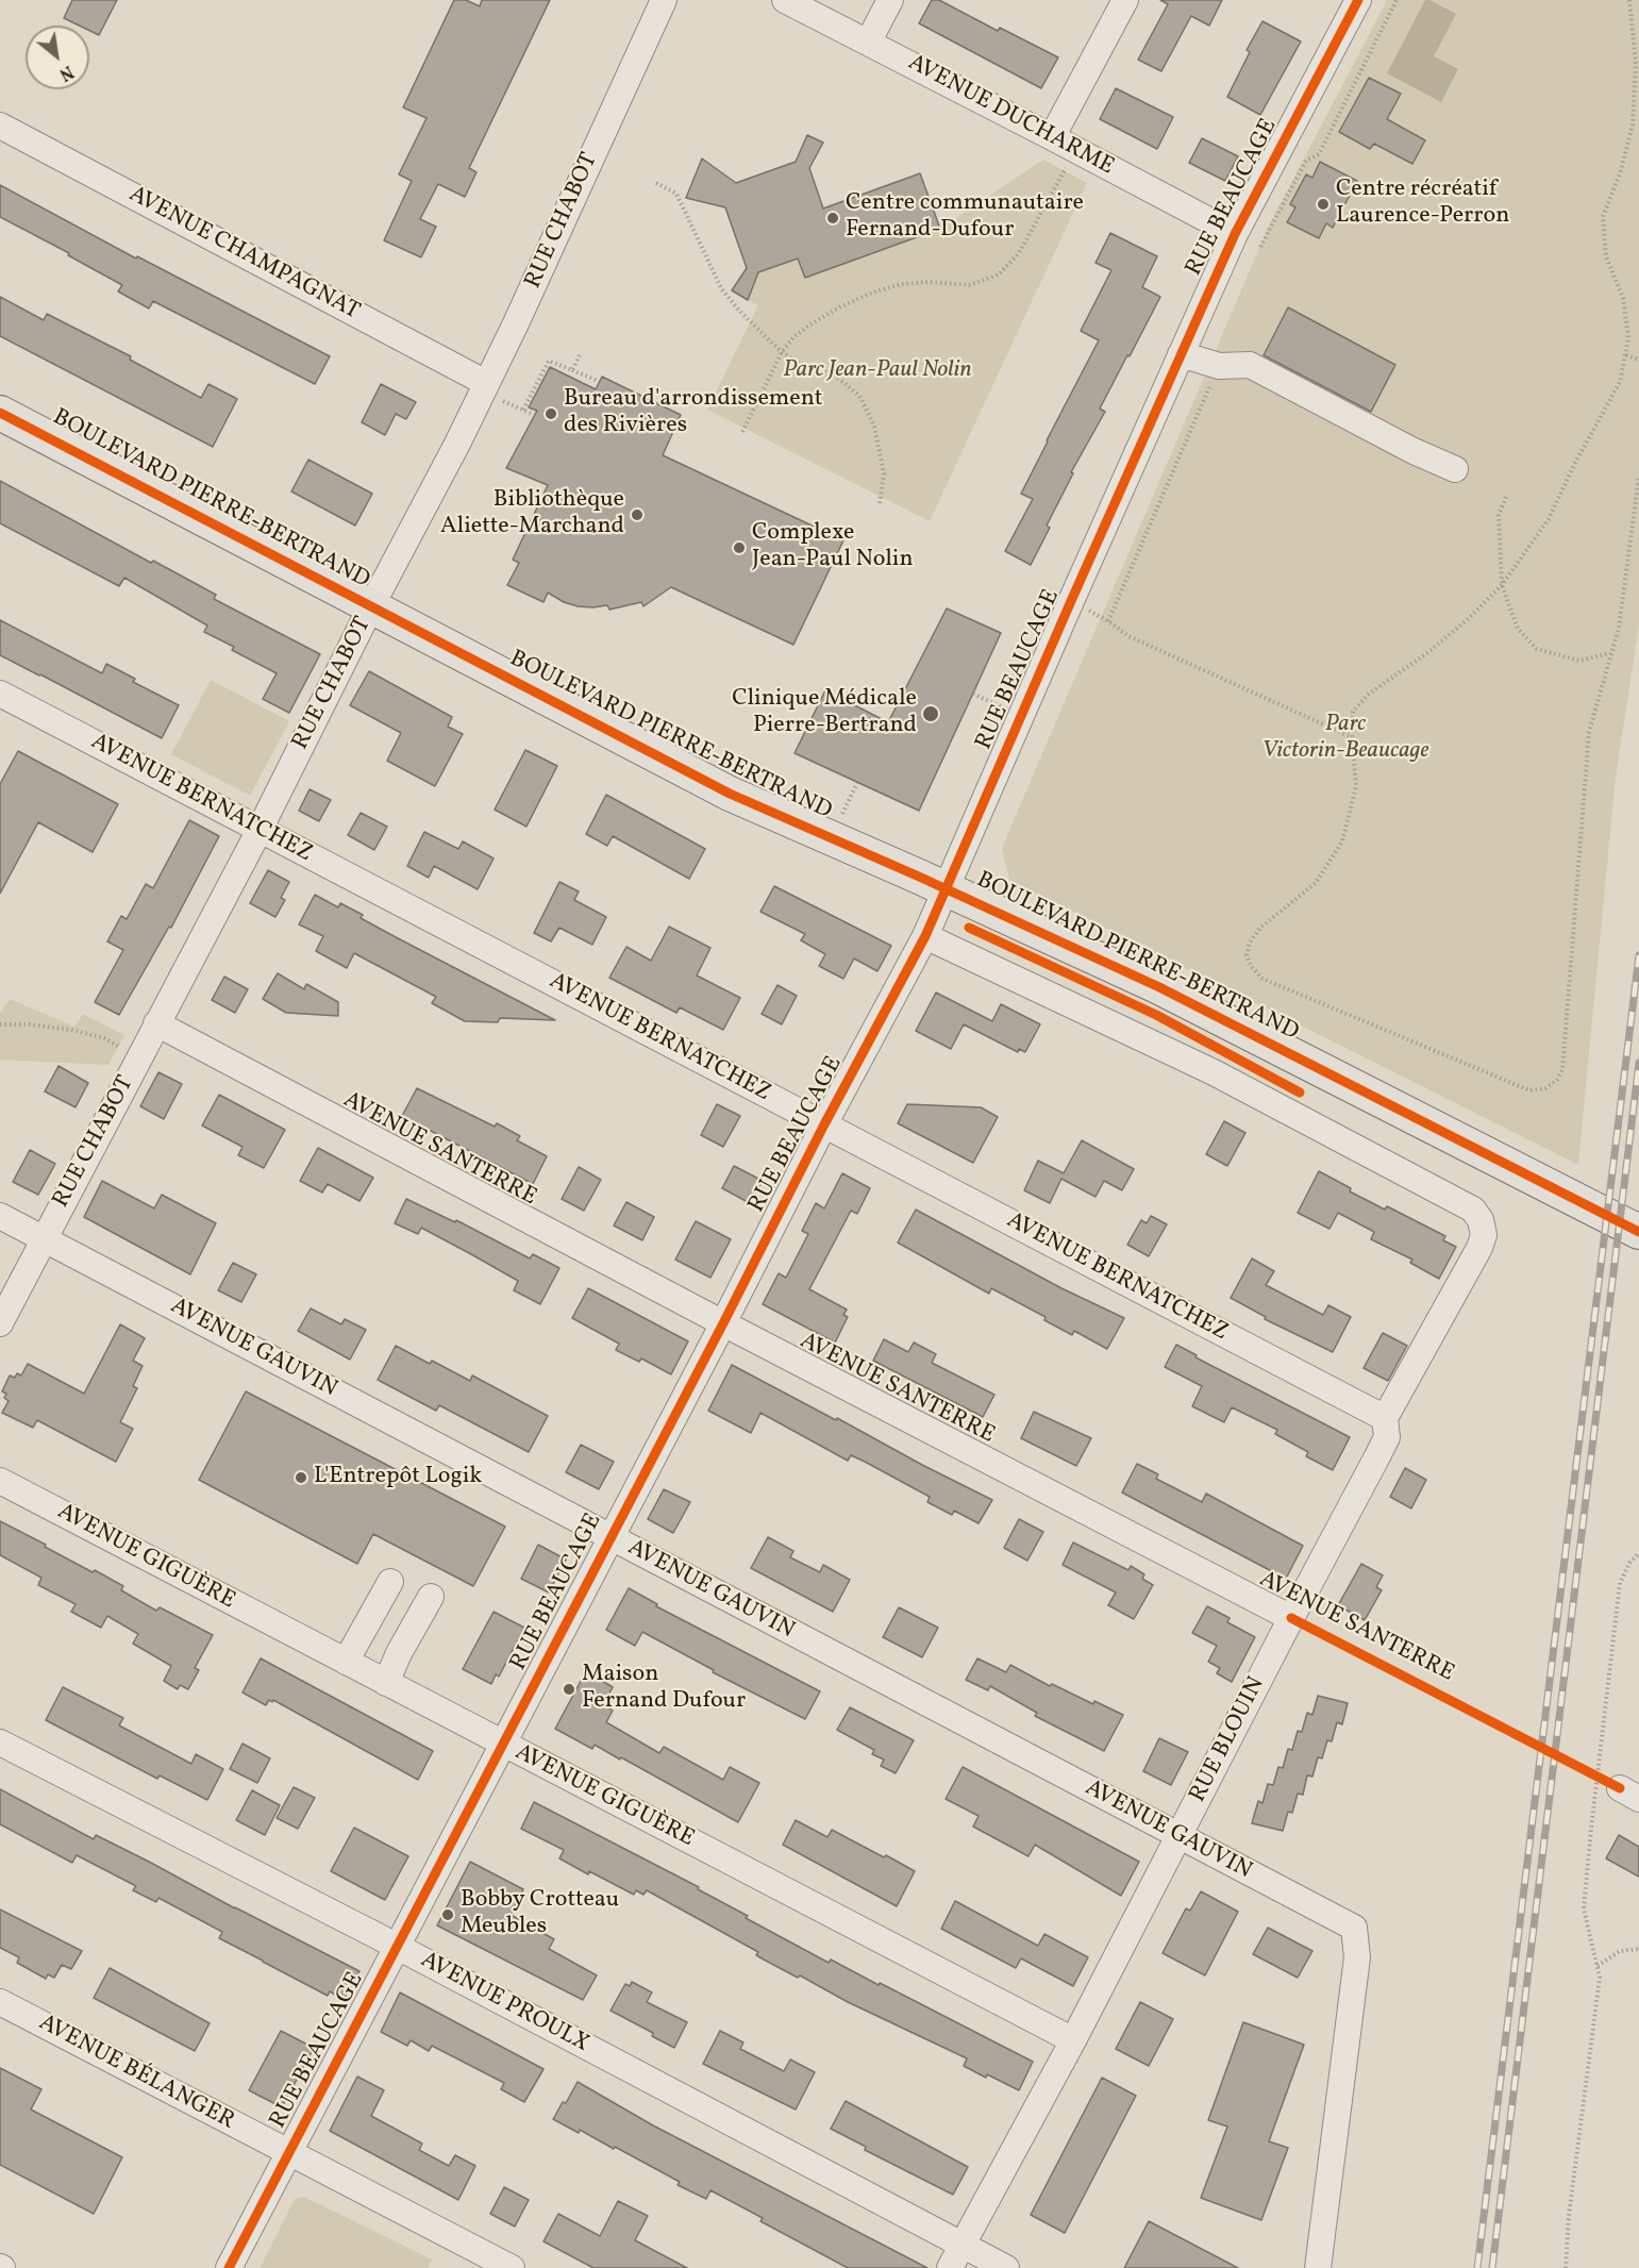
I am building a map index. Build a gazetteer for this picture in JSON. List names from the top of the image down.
{
  "streets": {
    "main road": ["BOULEVARD PIERRE-BERTRAND"],
    "street": [
      "AVENUE DUCHARME",
      "RUE BEAUCAGE",
      "RUE CHABOT",
      "AVENUE CHAMPAGNAT",
      "AVENUE BERNATCHEZ",
      "AVENUE SANTERRE",
      "AVENUE GAUVIN",
      "AVENUE GIGUÈRE",
      "RUE BLOUIN",
      "AVENUE PROULX",
      "AVENUE BÉLANGER"
    ]
  },
  "crossings": [
    ["AVENUE DUCHARME", "RUE BEAUCAGE"],
    ["RUE BEAUCAGE", "BOULEVARD PIERRE-BERTRAND"],
    ["RUE BEAUCAGE", "AVENUE BERNATCHEZ"],
    ["RUE BEAUCAGE", "AVENUE SANTERRE"],
    ["RUE BEAUCAGE", "AVENUE GAUVIN"],
    ["RUE BEAUCAGE", "AVENUE GIGUÈRE"],
    ["RUE BEAUCAGE", "RUE BLOUIN"],
    ["RUE BEAUCAGE", "AVENUE PROULX"],
    ["RUE BEAUCAGE", "AVENUE BÉLANGER"],
    ["RUE CHABOT", "AVENUE CHAMPAGNAT"],
    ["RUE CHABOT", "BOULEVARD PIERRE-BERTRAND"],
    ["RUE CHABOT", "AVENUE BERNATCHEZ"],
    ["RUE CHABOT", "AVENUE SANTERRE"],
    ["RUE CHABOT", "AVENUE GAUVIN"],
    ["AVENUE BERNATCHEZ", "RUE BLOUIN"],
    ["AVENUE SANTERRE", "RUE BLOUIN"],
    ["AVENUE GAUVIN", "RUE BLOUIN"],
    ["AVENUE GIGUÈRE", "RUE BLOUIN"],
    ["RUE BLOUIN", "AVENUE PROULX"]
  ],
  "parks": ["Parc Jean-Paul Nolin", "Parc Victorin-Beaucage"],
  "places": [
    "Centre récréatif Laurence-Perron",
    "Centre communautaire Fernand-Dufour",
    "Bureau d'arrondissement des Rivières",
    "Bibliothèque Aliette-Marchand",
    "Complexe Jean-Paul Nolin",
    "Clinique Médicale Pierre-Bertrand",
    "L'Entrepôt Logik",
    "Maison Fernand Dufour",
    "Bobby Crotteau Meubles"
  ],
  "north": "bottom right"
}
